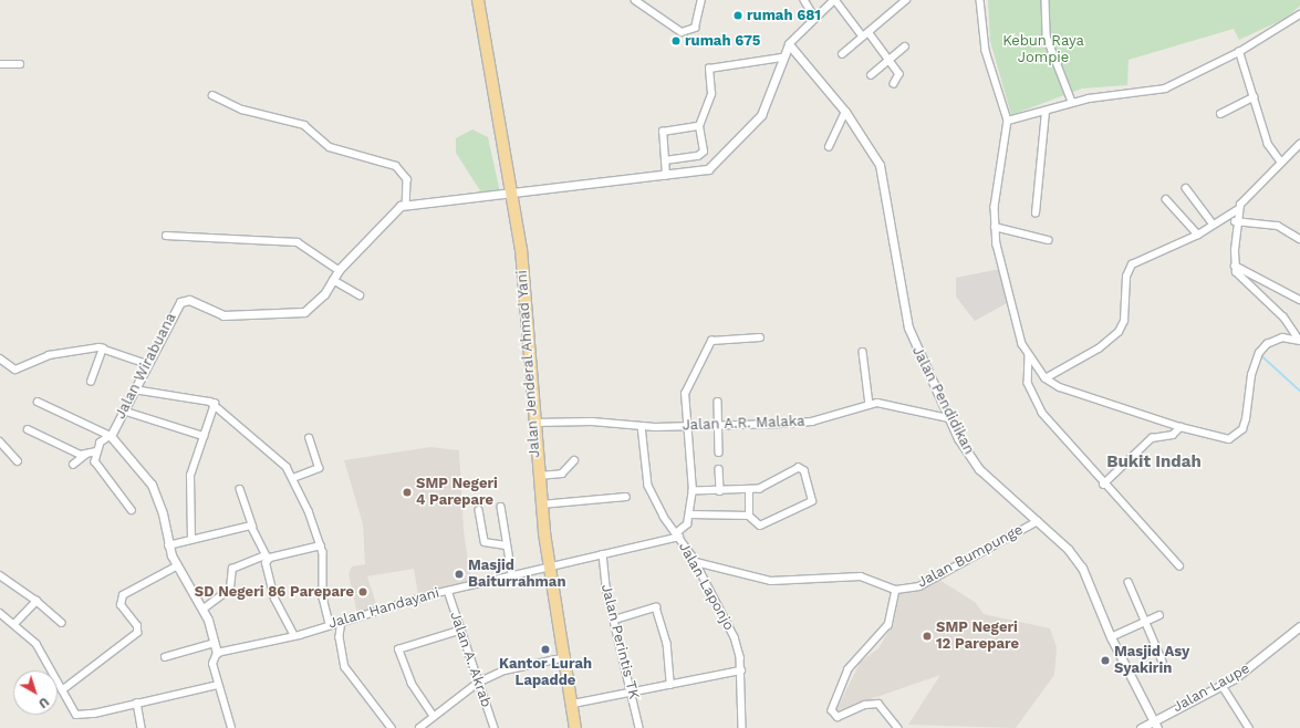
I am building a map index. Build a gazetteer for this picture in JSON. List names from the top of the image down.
{
  "streets": {
    "highway": ["Jalan Jenderal Ahmad Yani"],
    "street": [
      "Jalan Wirabuana",
      "Jalan Pendidikan",
      "Jalan A.R. Malaka",
      "Jalan Bumpunge",
      "Jalan Laponjo",
      "Jalan Handayani",
      "Jalan Perintis TK",
      "Jalan A. Akrab",
      "Jalan Laupe"
    ]
  },
  "crossings": [
    ["Jalan Jenderal Ahmad Yani", "Jalan Wirabuana"],
    ["Jalan Jenderal Ahmad Yani", "Jalan A.R. Malaka"],
    ["Jalan Jenderal Ahmad Yani", "Jalan Handayani"],
    ["Jalan Wirabuana", "Jalan Pendidikan"],
    ["Jalan Wirabuana", "Jalan Handayani"],
    ["Jalan Pendidikan", "Jalan A.R. Malaka"],
    ["Jalan Pendidikan", "Jalan Bumpunge"],
    ["Jalan Pendidikan", "Jalan Laupe"],
    ["Jalan A.R. Malaka", "Jalan Laponjo"],
    ["Jalan Bumpunge", "Jalan Laponjo"],
    ["Jalan Laponjo", "Jalan Handayani"],
    ["Jalan Handayani", "Jalan Perintis TK"],
    ["Jalan Handayani", "Jalan A. Akrab"]
  ],
  "districts": ["Bukit Indah"],
  "parks": ["Kebun Raya Jompie"],
  "places": [
    "rumah 681",
    "rumah 675",
    "SMP Negeri 4 Parepare",
    "Masjid Baiturrahman",
    "SD Negeri 86 Parepare",
    "SMP Negeri 12 Parepare",
    "Kantor Lurah Lapadde",
    "Masjid Asy Syakirin"
  ],
  "north": "bottom right"
}
